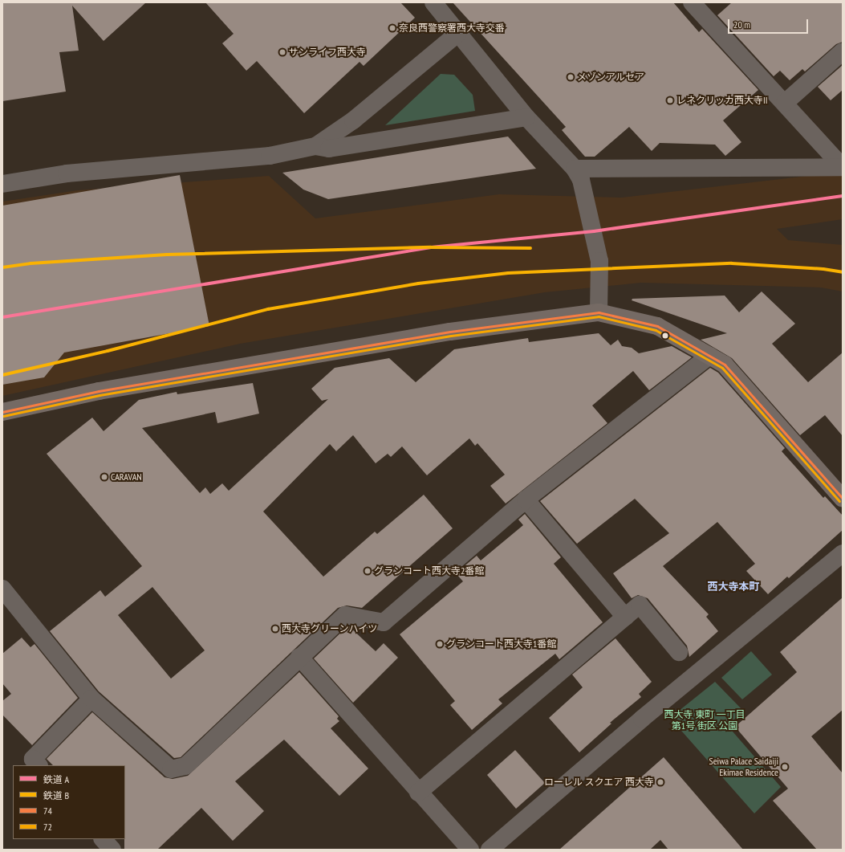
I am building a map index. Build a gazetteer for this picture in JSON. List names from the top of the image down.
{
  "districts": ["西大寺本町"],
  "parks": ["西大寺 東町 一丁目 第1号 街区 公園"],
  "places": [
    "奈良西警察署西大寺交番",
    "サンライフ西大寺",
    "メゾンアルセア",
    "レネクリッカ西大寺II",
    "CARAVAN",
    "グランコート西大寺2番館",
    "西大寺グリーンハイツ",
    "グランコート西大寺1番館",
    "Seiwa Palace Saidaiji Ekimae Residence",
    "ローレル スクエア 西大寺"
  ],
  "lines": [
    "rail line A",
    "rail line B",
    "transit line 74",
    "transit line 72"
  ],
  "legend": [
    "鉄道 A",
    "鉄道 B",
    "74",
    "72"
  ],
  "scale_bar": "20 m"
}
